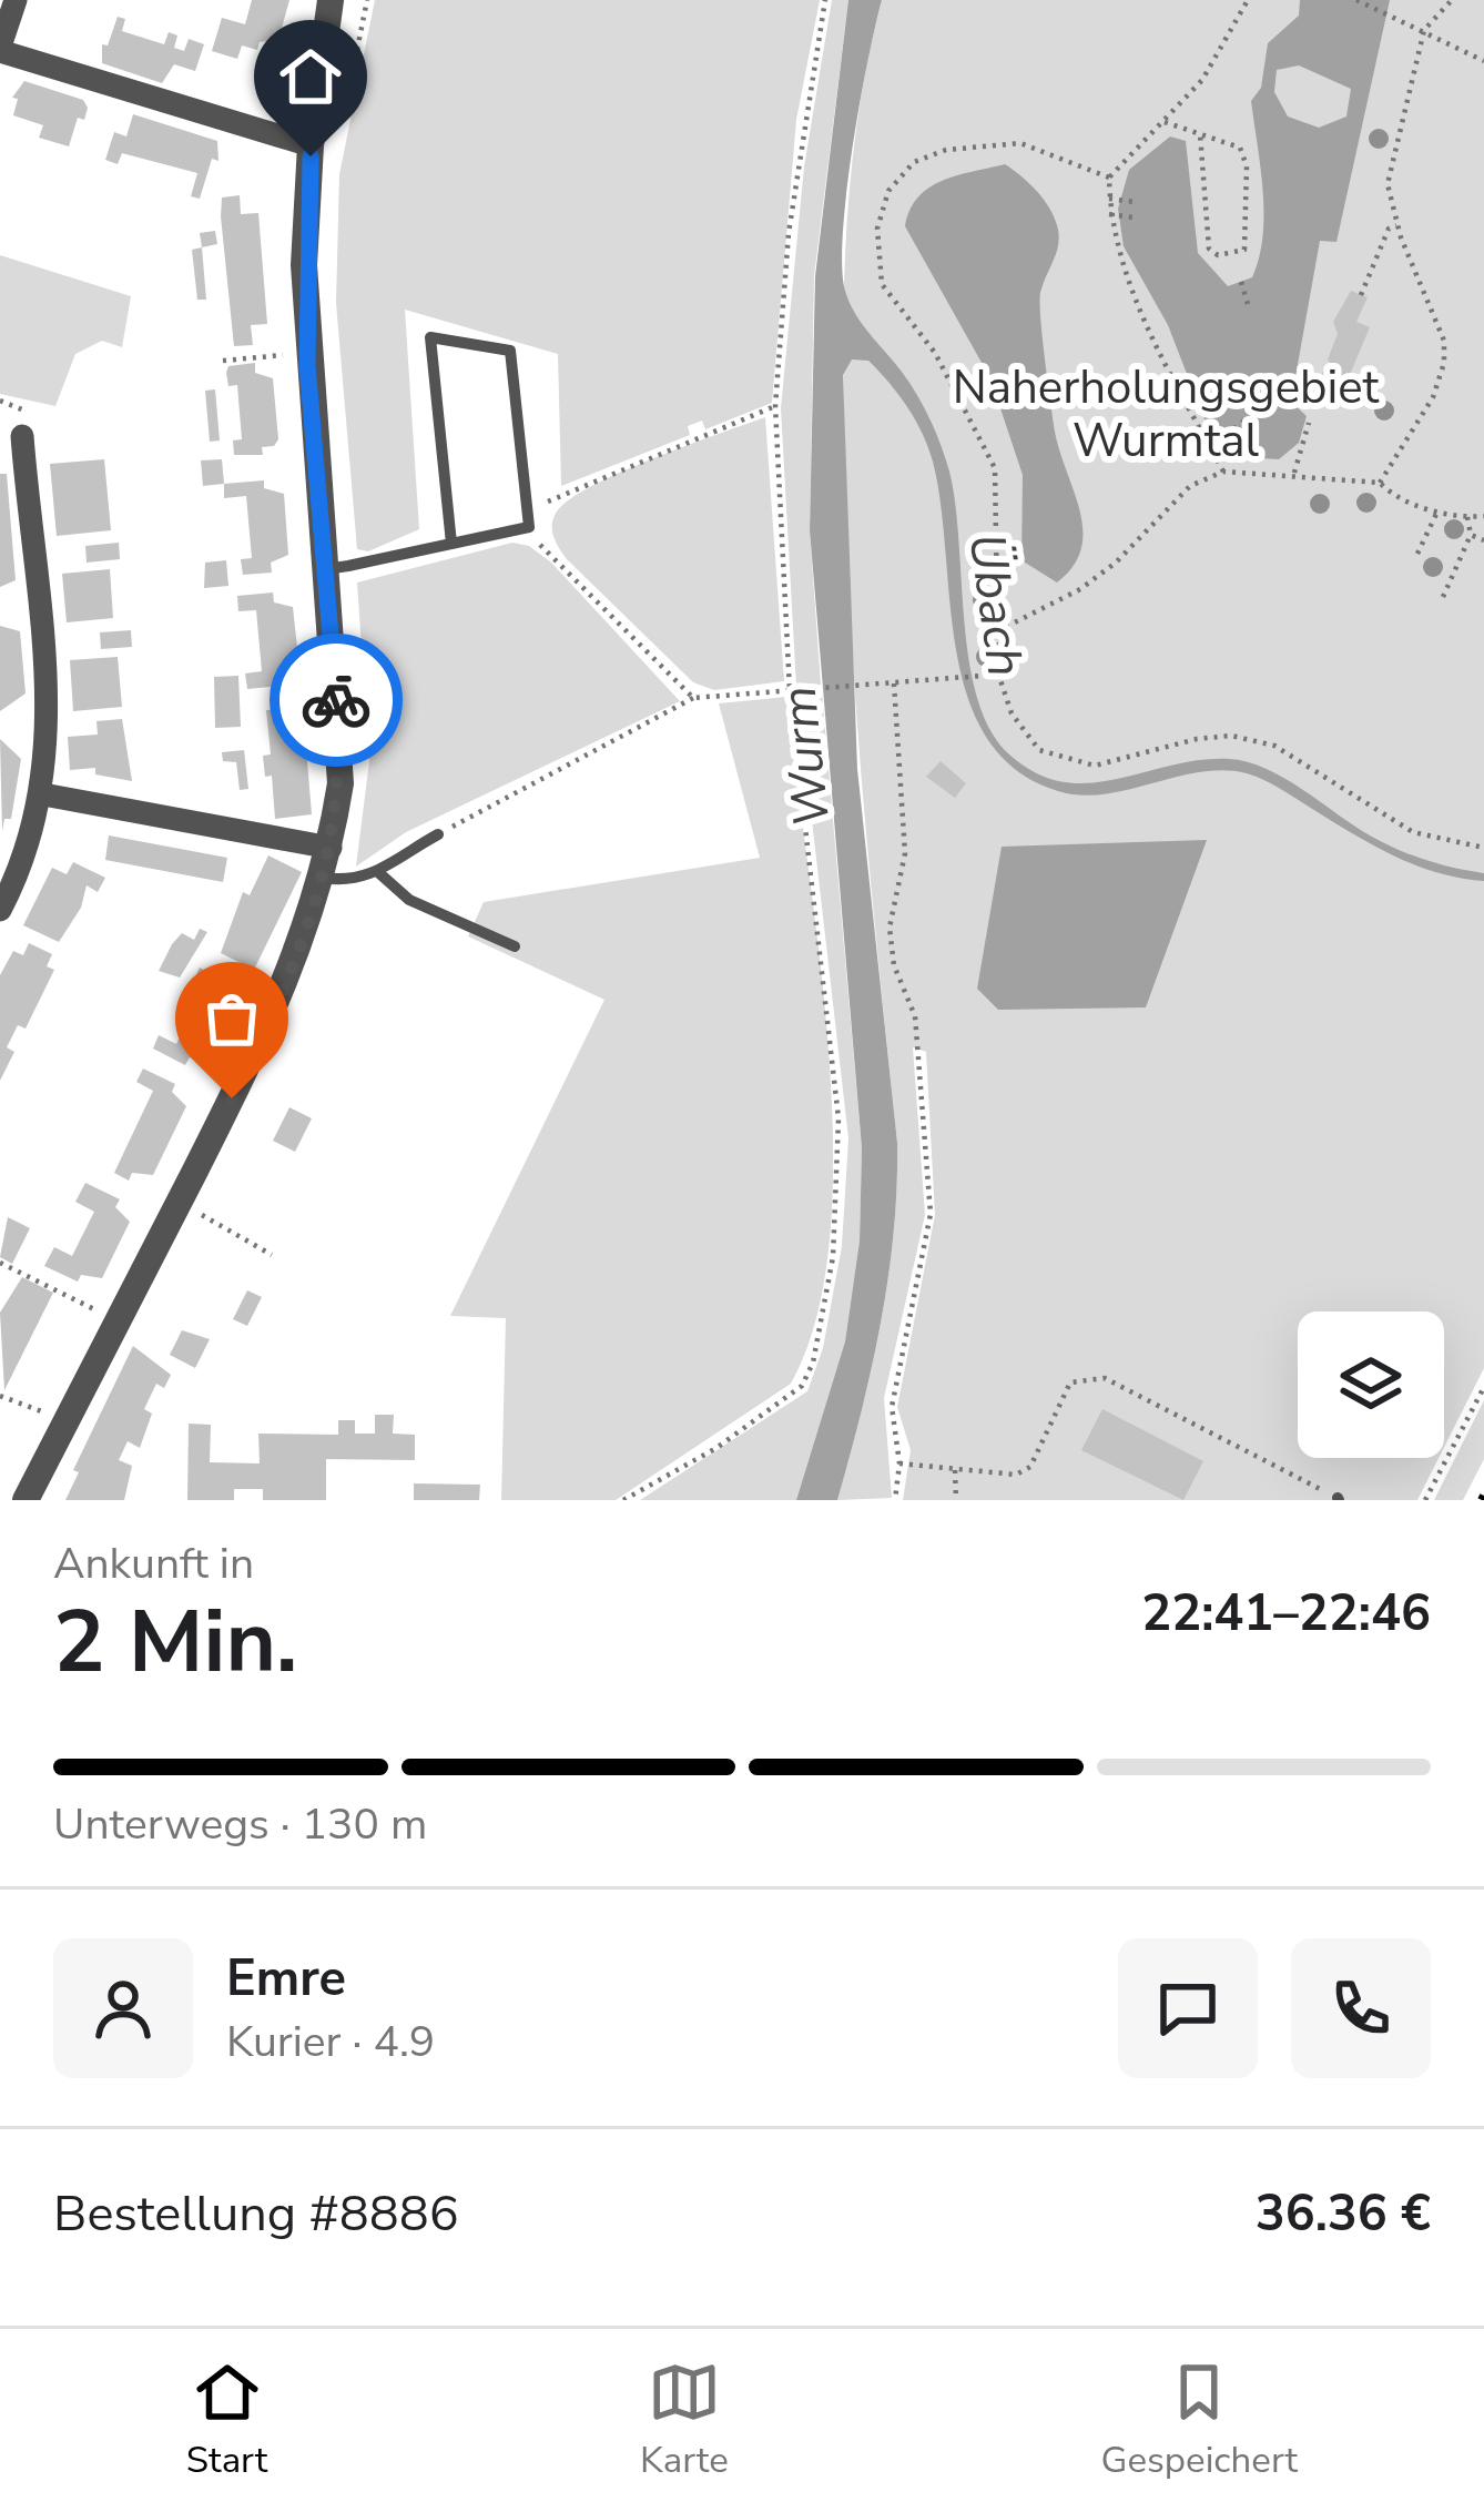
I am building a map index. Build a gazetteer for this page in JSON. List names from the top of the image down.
{
  "water": ["Übach", "Wurm"],
  "parks": ["Naherholungsgebiet Wurmtal"],
  "page": {
    "heading": ["2 Min.", "Ankunft in", "22:41–22:46"],
    "panel": [
      "Emre",
      "Kurier · 4.9",
      "Bestellung #8886",
      "36.36 €"
    ],
    "bar": "Unterwegs · 130 m",
    "tabs": ["Start", "Karte", "Gespeichert"]
  }
}
